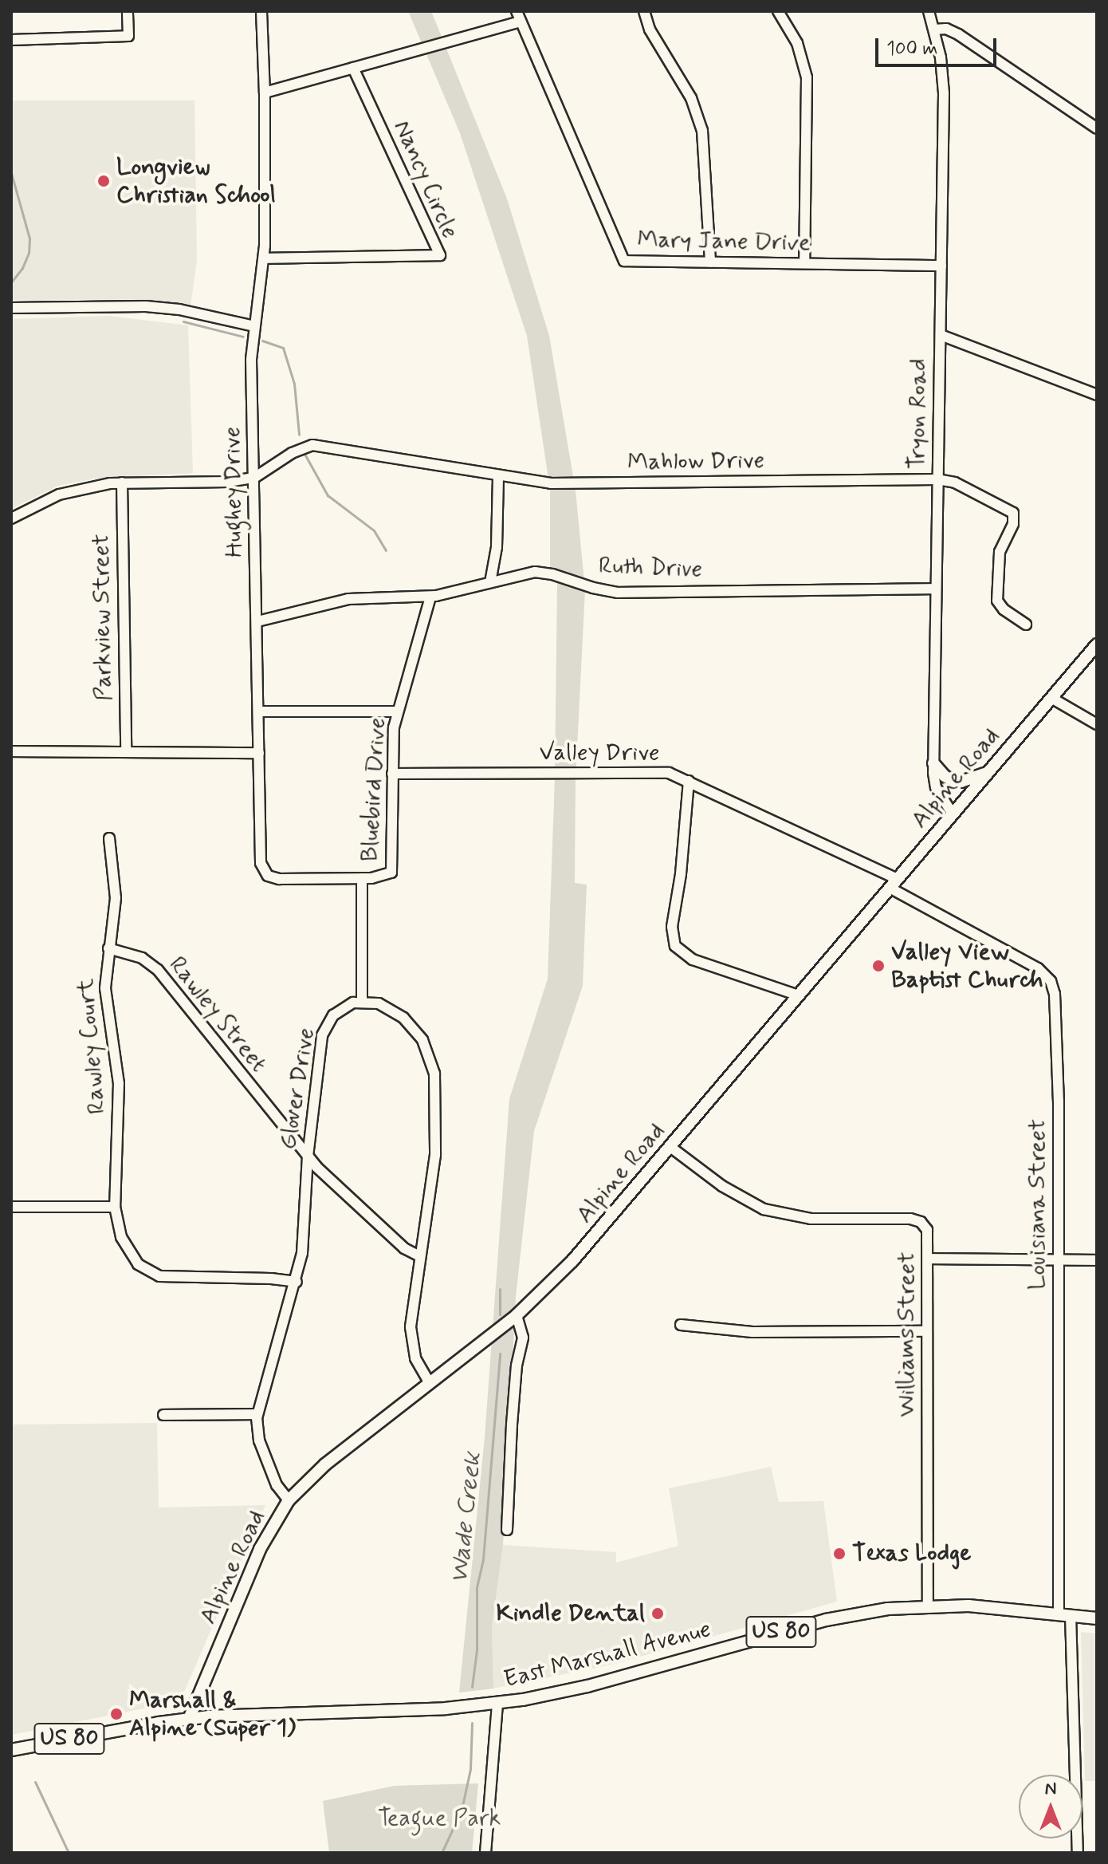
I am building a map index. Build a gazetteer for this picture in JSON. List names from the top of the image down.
{
  "streets": {
    "main road": ["Alpine Road", "US 80", "East Marshall Avenue"],
    "street": [
      "Nancy Circle",
      "Mary Jane Drive",
      "Tryon Road",
      "Mahlow Drive",
      "Hughey Drive",
      "Ruth Drive",
      "Parkview Street",
      "Valley Drive",
      "Bluebird Drive",
      "Rawley Street",
      "Rawley Court",
      "Glover Drive",
      "Louisiana Street",
      "Williams Street"
    ]
  },
  "crossings": [
    ["Nancy Circle", "Hughey Drive"],
    ["Mary Jane Drive", "Tryon Road"],
    ["Tryon Road", "Mahlow Drive"],
    ["Tryon Road", "Ruth Drive"],
    ["Tryon Road", "Alpine Road"],
    ["Mahlow Drive", "Hughey Drive"],
    ["Hughey Drive", "Ruth Drive"],
    ["Hughey Drive", "Bluebird Drive"],
    ["Ruth Drive", "Bluebird Drive"],
    ["Valley Drive", "Alpine Road"],
    ["Valley Drive", "Bluebird Drive"],
    ["Valley Drive", "Louisiana Street"],
    ["Alpine Road", "Glover Drive"],
    ["Alpine Road", "Louisiana Street"],
    ["Alpine Road", "Williams Street"],
    ["Alpine Road", "East Marshall Avenue"],
    ["Bluebird Drive", "Glover Drive"],
    ["Rawley Street", "Rawley Court"],
    ["Rawley Street", "Glover Drive"],
    ["Rawley Court", "Glover Drive"],
    ["Louisiana Street", "East Marshall Avenue"],
    ["Williams Street", "East Marshall Avenue"]
  ],
  "water": ["Wade Creek"],
  "parks": ["Teague Park"],
  "places": [
    "Longview Christian School",
    "Valley View Baptist Church",
    "Texas Lodge",
    "Kindle Dental",
    "Marshall & Alpine (Super 1)"
  ],
  "scale_bar": "100 m",
  "north": "top"
}
